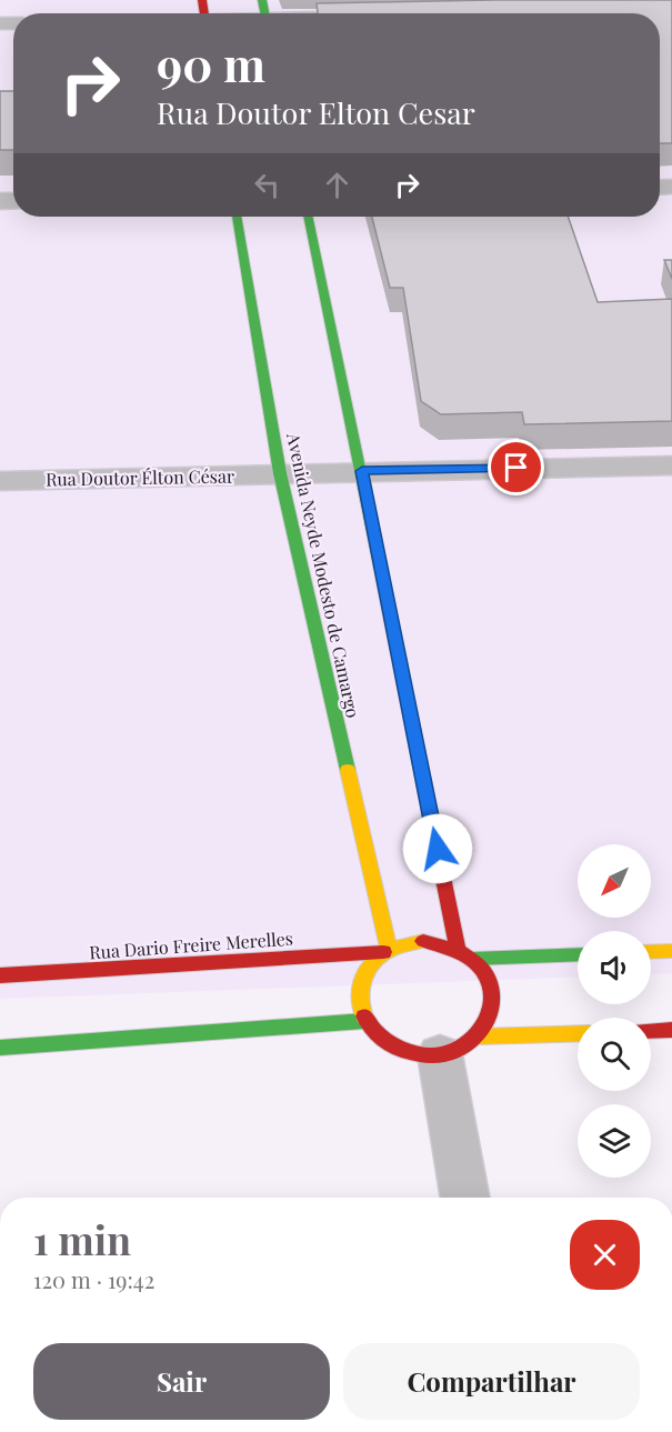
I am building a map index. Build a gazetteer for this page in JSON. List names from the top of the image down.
{
  "streets": {
    "street": ["Rua Doutor Élton César", "Avenida Neyde Modesto de Camargo", "Rua Dario Freire Merelles"]
  },
  "crossings": [
    ["Rua Doutor Élton César", "Avenida Neyde Modesto de Camargo"],
    ["Avenida Neyde Modesto de Camargo", "Rua Dario Freire Merelles"]
  ],
  "north": "bottom left",
  "page": {
    "turn": ["90 m", "Rua Doutor Elton Cesar"],
    "heading": ["1 min", "120 m · 19:42"],
    "buttons": ["Sair", "Compartilhar"]
  }
}
